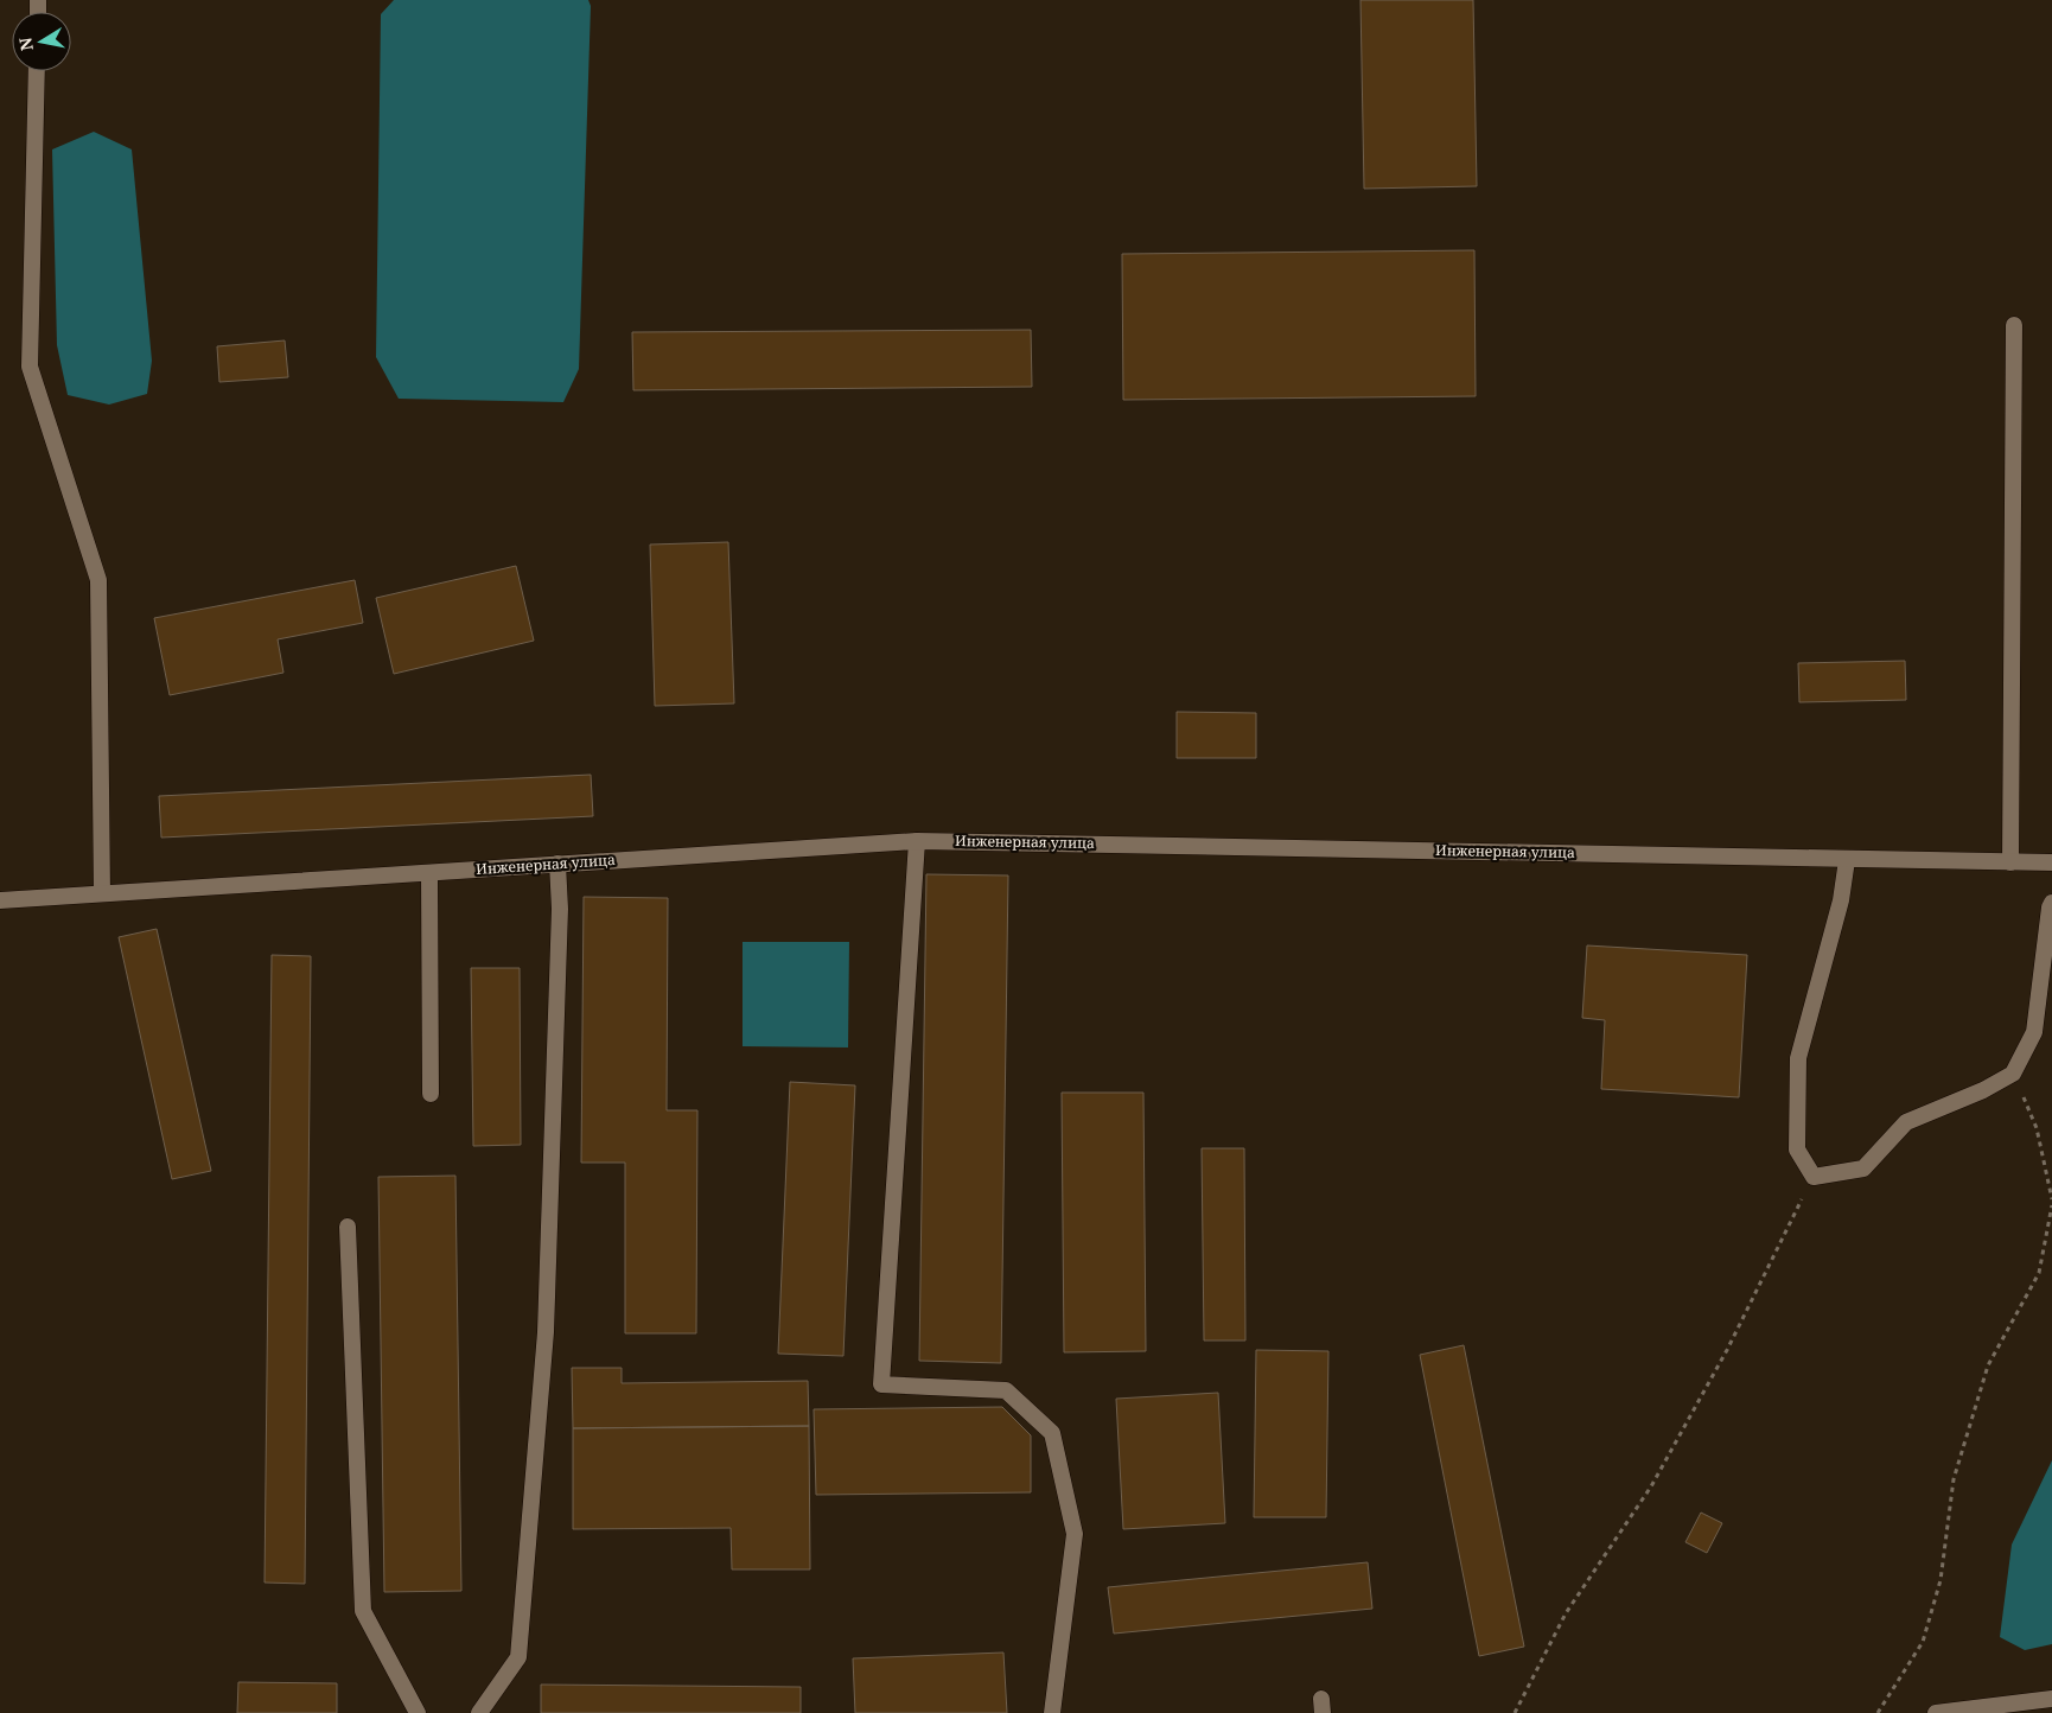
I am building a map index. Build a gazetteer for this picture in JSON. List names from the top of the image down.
{
  "streets": {
    "street": ["Инженерная улица"]
  },
  "north": "left"
}
